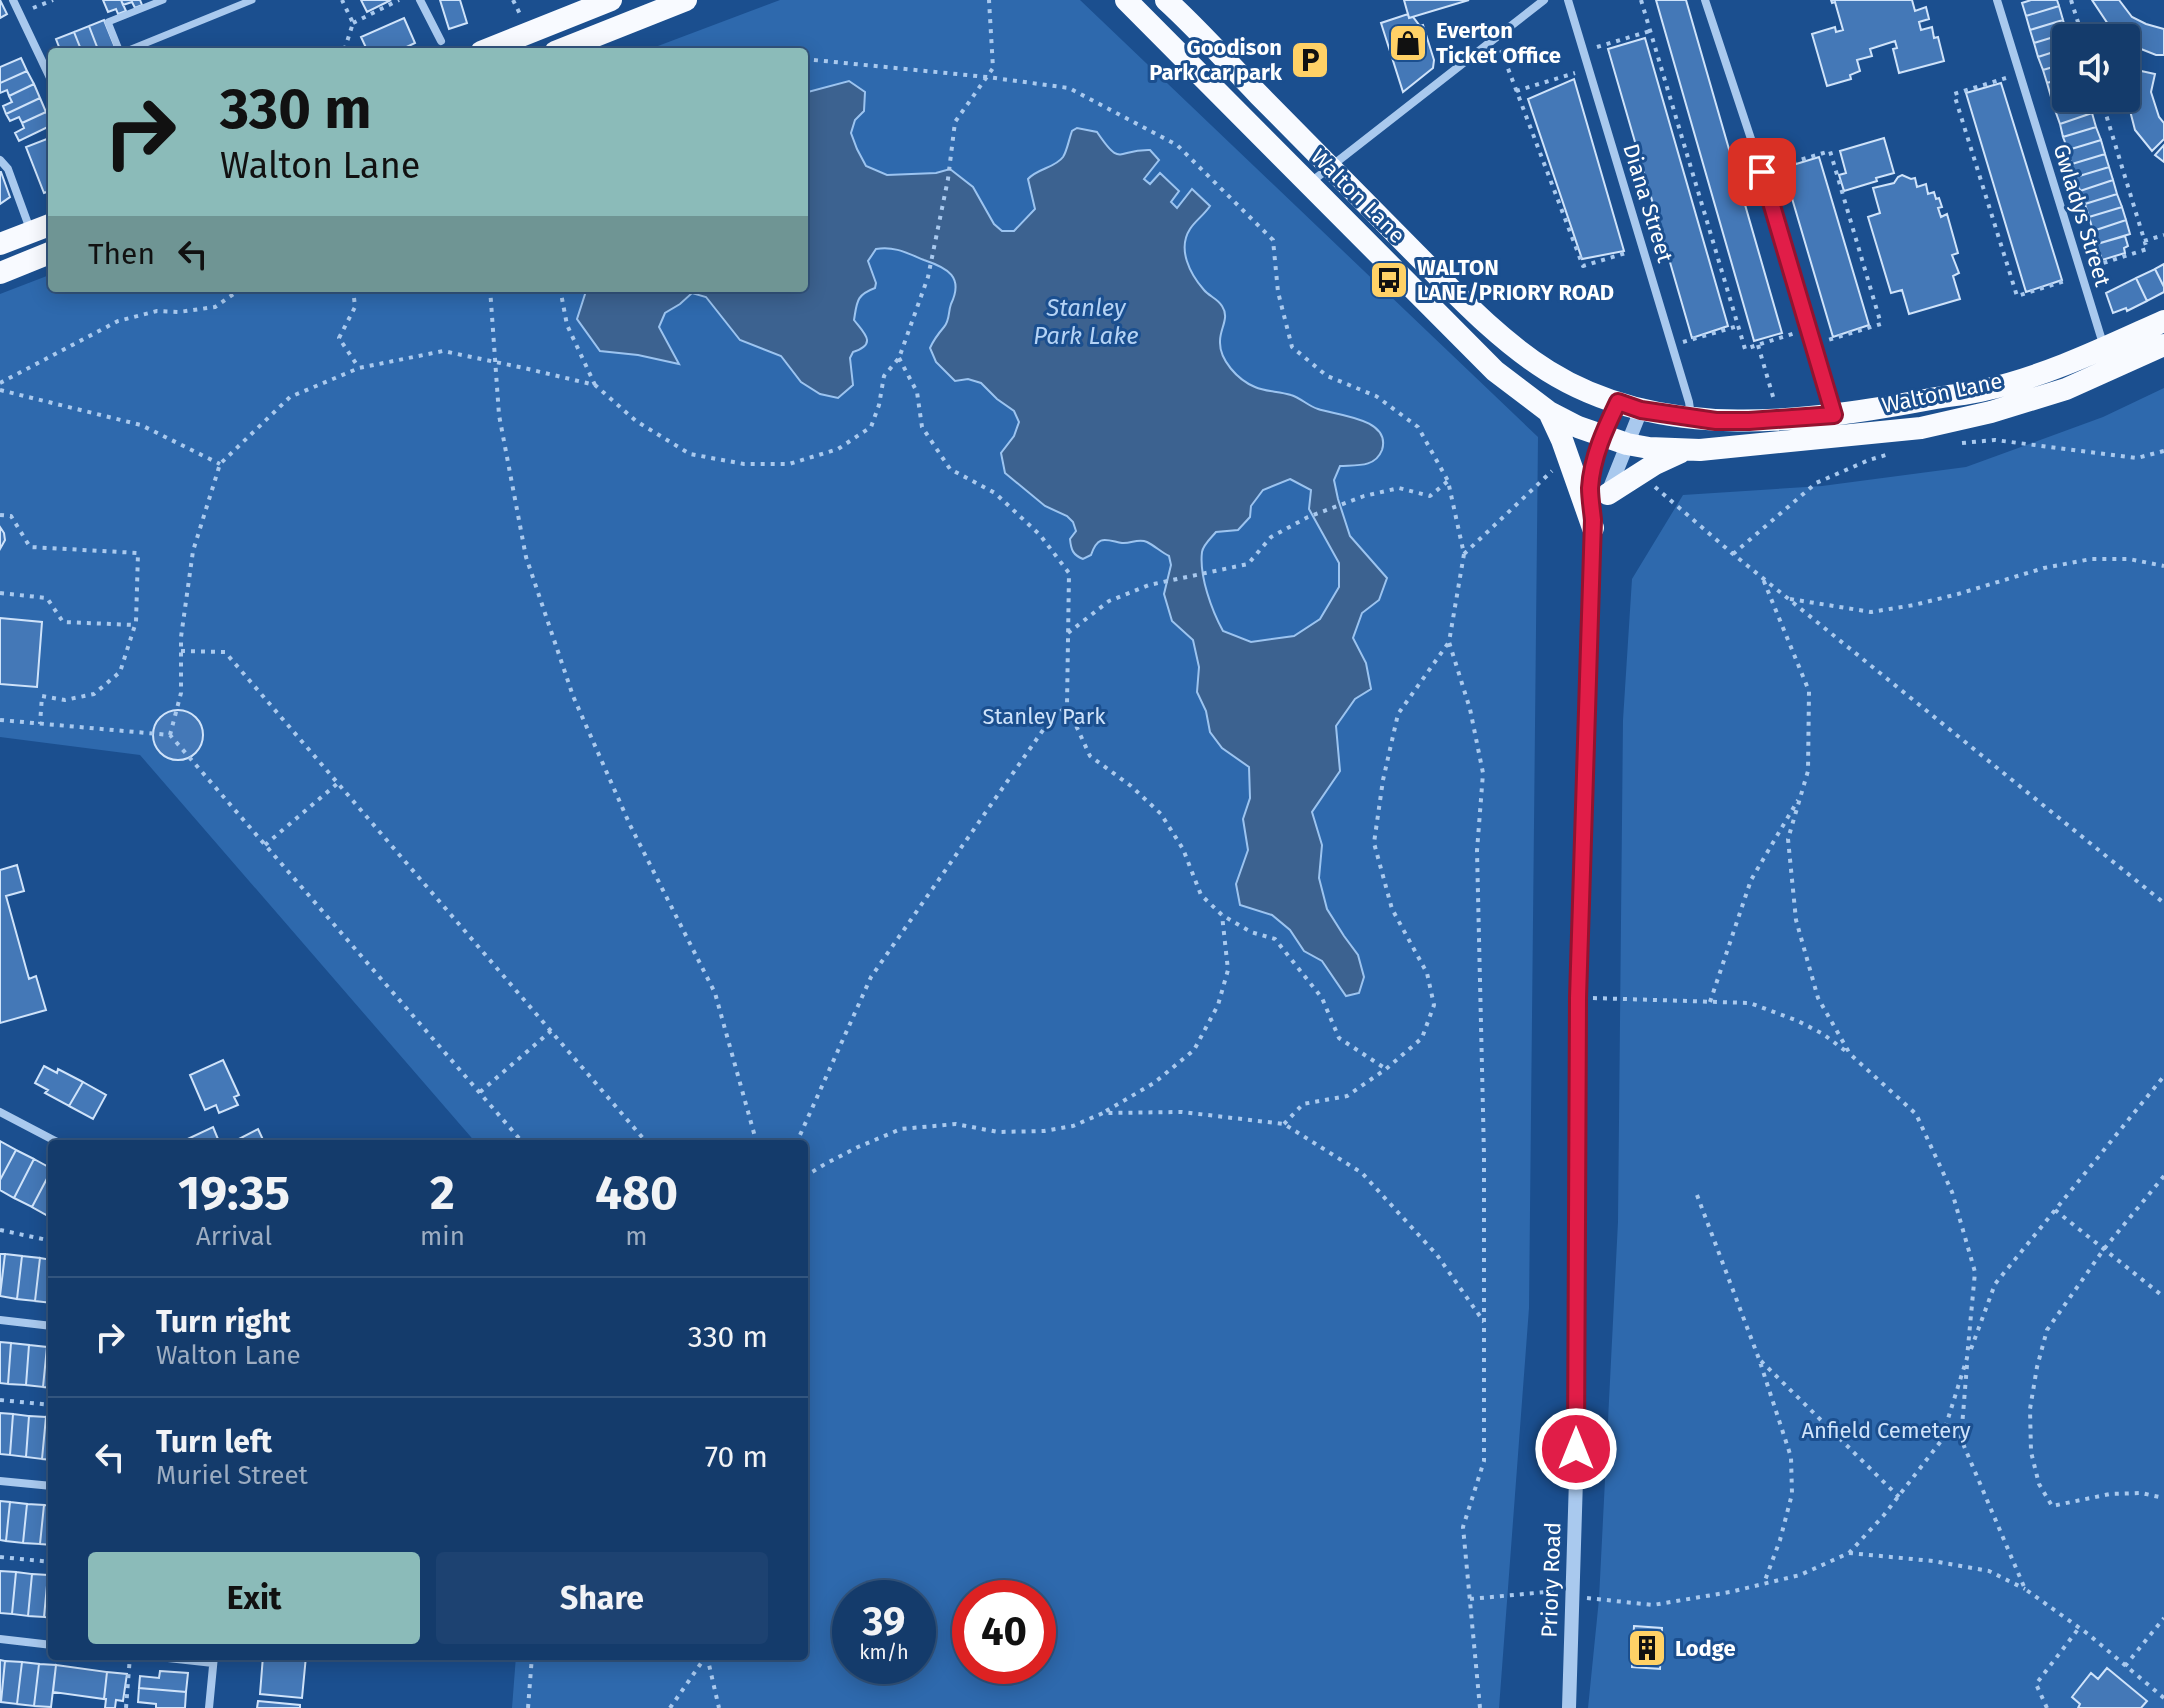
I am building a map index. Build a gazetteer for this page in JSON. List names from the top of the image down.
{
  "streets": {
    "highway": ["Walton Lane"],
    "street": ["Diana Street", "Gwladys Street", "Priory Road"]
  },
  "crossings": [
    ["Walton Lane", "Diana Street"],
    ["Walton Lane", "Gwladys Street"],
    ["Walton Lane", "Priory Road"]
  ],
  "water": ["Stanley Park Lake"],
  "parks": ["Stanley Park", "Anfield Cemetery"],
  "places": {
    "shop": ["Everton Ticket Office"],
    "parking": ["Goodison Park car park"],
    "bus stop": ["WALTON LANE/PRIORY ROAD"],
    "building": ["Lodge"]
  },
  "page": {
    "turn": ["330 m", "Walton Lane"],
    "then": "Then",
    "eta": [
      "19:35",
      "Arrival",
      "2",
      "min",
      "480",
      "m"
    ],
    "list": [
      {
        "name": "Turn right",
        "note": "Walton Lane",
        "value": "330 m"
      },
      {
        "name": "Turn left",
        "note": "Muriel Street",
        "value": "70 m"
      }
    ],
    "buttons": ["Exit", "Share"],
    "speed": "39 km/h",
    "limit": "40"
  }
}
